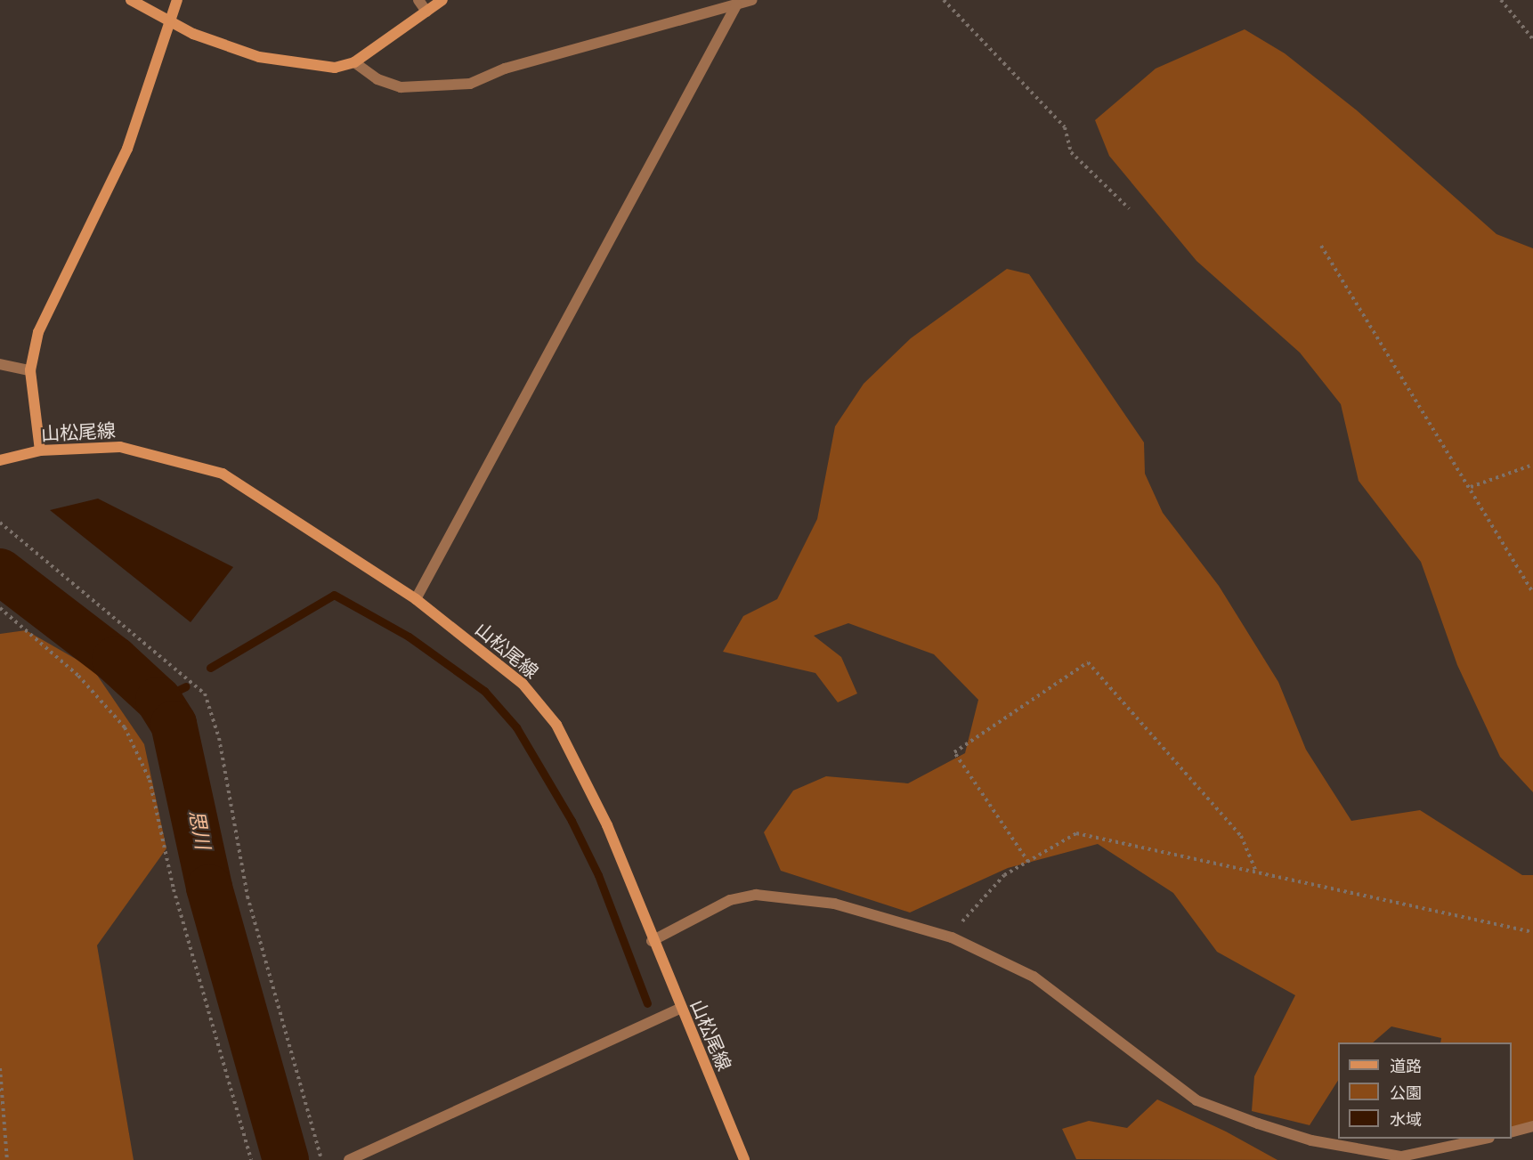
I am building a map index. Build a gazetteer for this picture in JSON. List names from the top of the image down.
{
  "streets": {
    "main road": ["山松尾線"]
  },
  "water": ["思川"],
  "legend": ["道路", "公園", "水域"]
}
